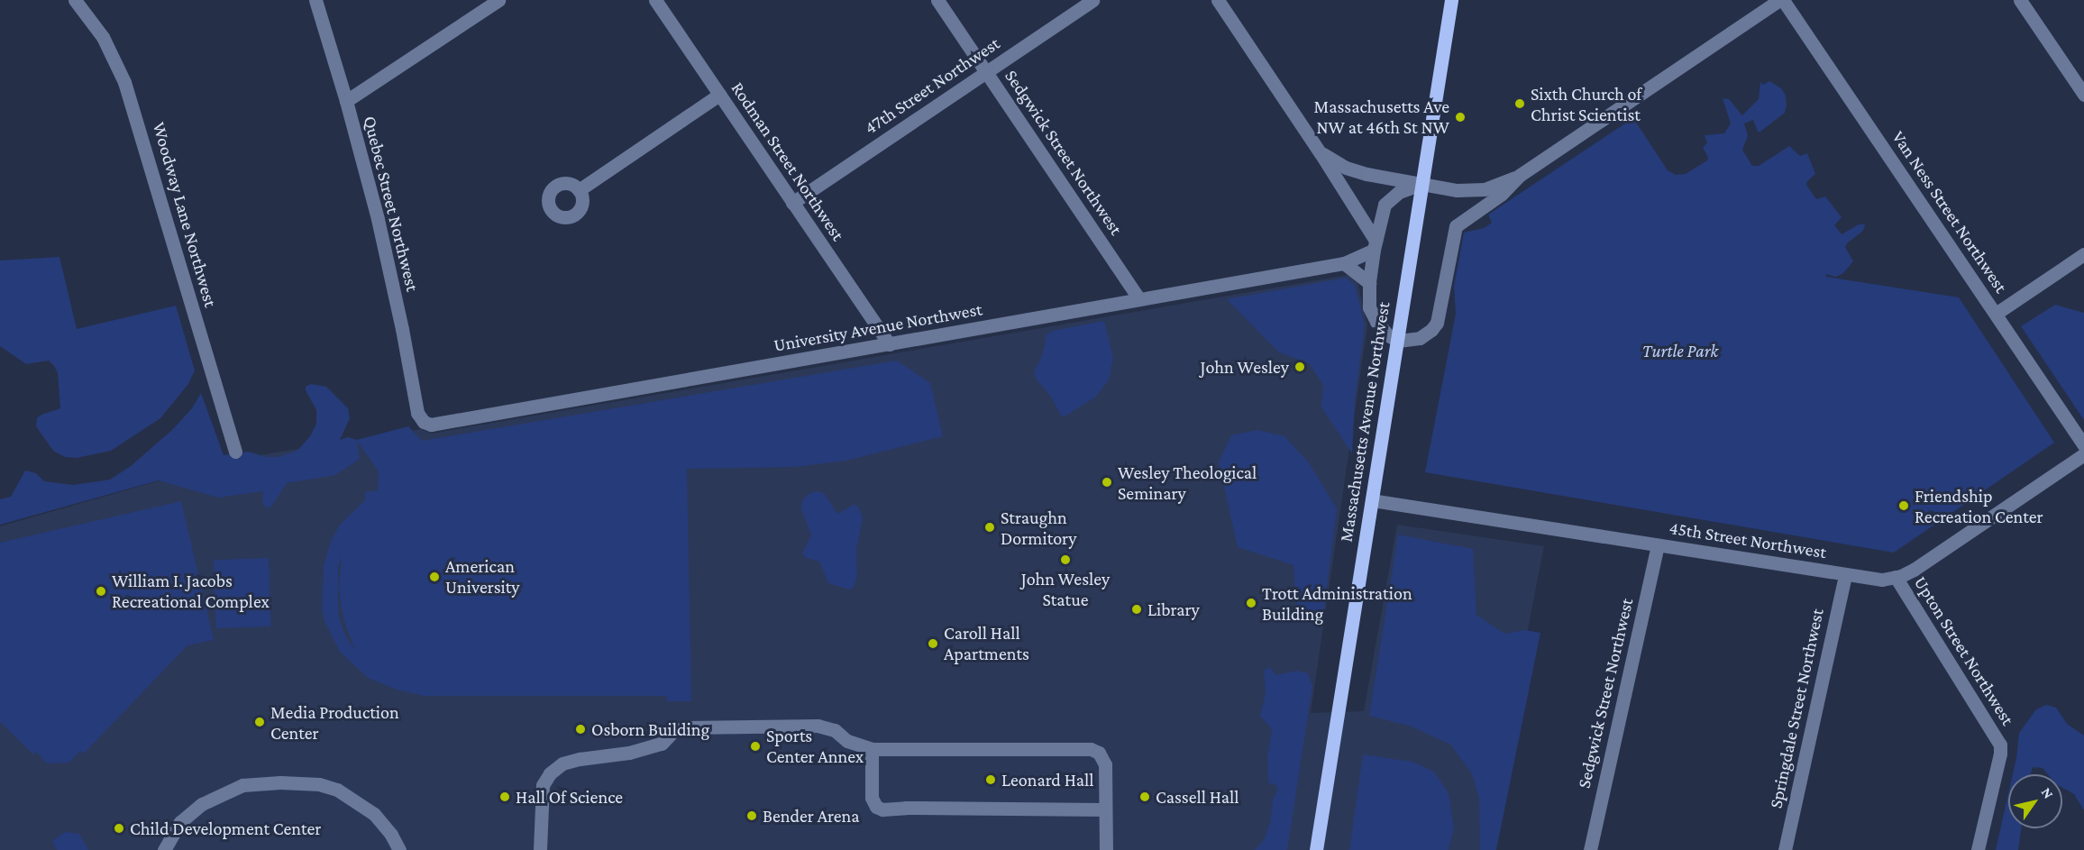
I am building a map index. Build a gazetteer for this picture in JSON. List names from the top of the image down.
{
  "streets": {
    "main road": ["Massachusetts Avenue Northwest"],
    "street": [
      "47th Street Northwest",
      "Sedgwick Street Northwest",
      "Rodman Street Northwest",
      "Quebec Street Northwest",
      "Van Ness Street Northwest",
      "Woodway Lane Northwest",
      "University Avenue Northwest",
      "45th Street Northwest",
      "Upton Street Northwest",
      "Springdale Street Northwest"
    ]
  },
  "crossings": [
    ["47th Street Northwest", "Sedgwick Street Northwest"],
    ["47th Street Northwest", "Rodman Street Northwest"],
    ["Sedgwick Street Northwest", "University Avenue Northwest"],
    ["Sedgwick Street Northwest", "45th Street Northwest"],
    ["Rodman Street Northwest", "University Avenue Northwest"],
    ["Quebec Street Northwest", "University Avenue Northwest"],
    ["Massachusetts Avenue Northwest", "45th Street Northwest"],
    ["45th Street Northwest", "Upton Street Northwest"],
    ["45th Street Northwest", "Springdale Street Northwest"]
  ],
  "parks": ["Turtle Park"],
  "places": [
    "Sixth Church of Christ Scientist",
    "Massachusetts Ave NW at 46th St NW",
    "John Wesley",
    "Wesley Theological Seminary",
    "Friendship Recreation Center",
    "Straughn Dormitory",
    "John Wesley Statue",
    "American University",
    "William I. Jacobs Recreational Complex",
    "Trott Administration Building",
    "Library",
    "Caroll Hall Apartments",
    "Media Production Center",
    "Osborn Building",
    "Sports Center Annex",
    "Leonard Hall",
    "Hall Of Science",
    "Cassell Hall",
    "Bender Arena",
    "Child Development Center"
  ],
  "north": "top right"
}
